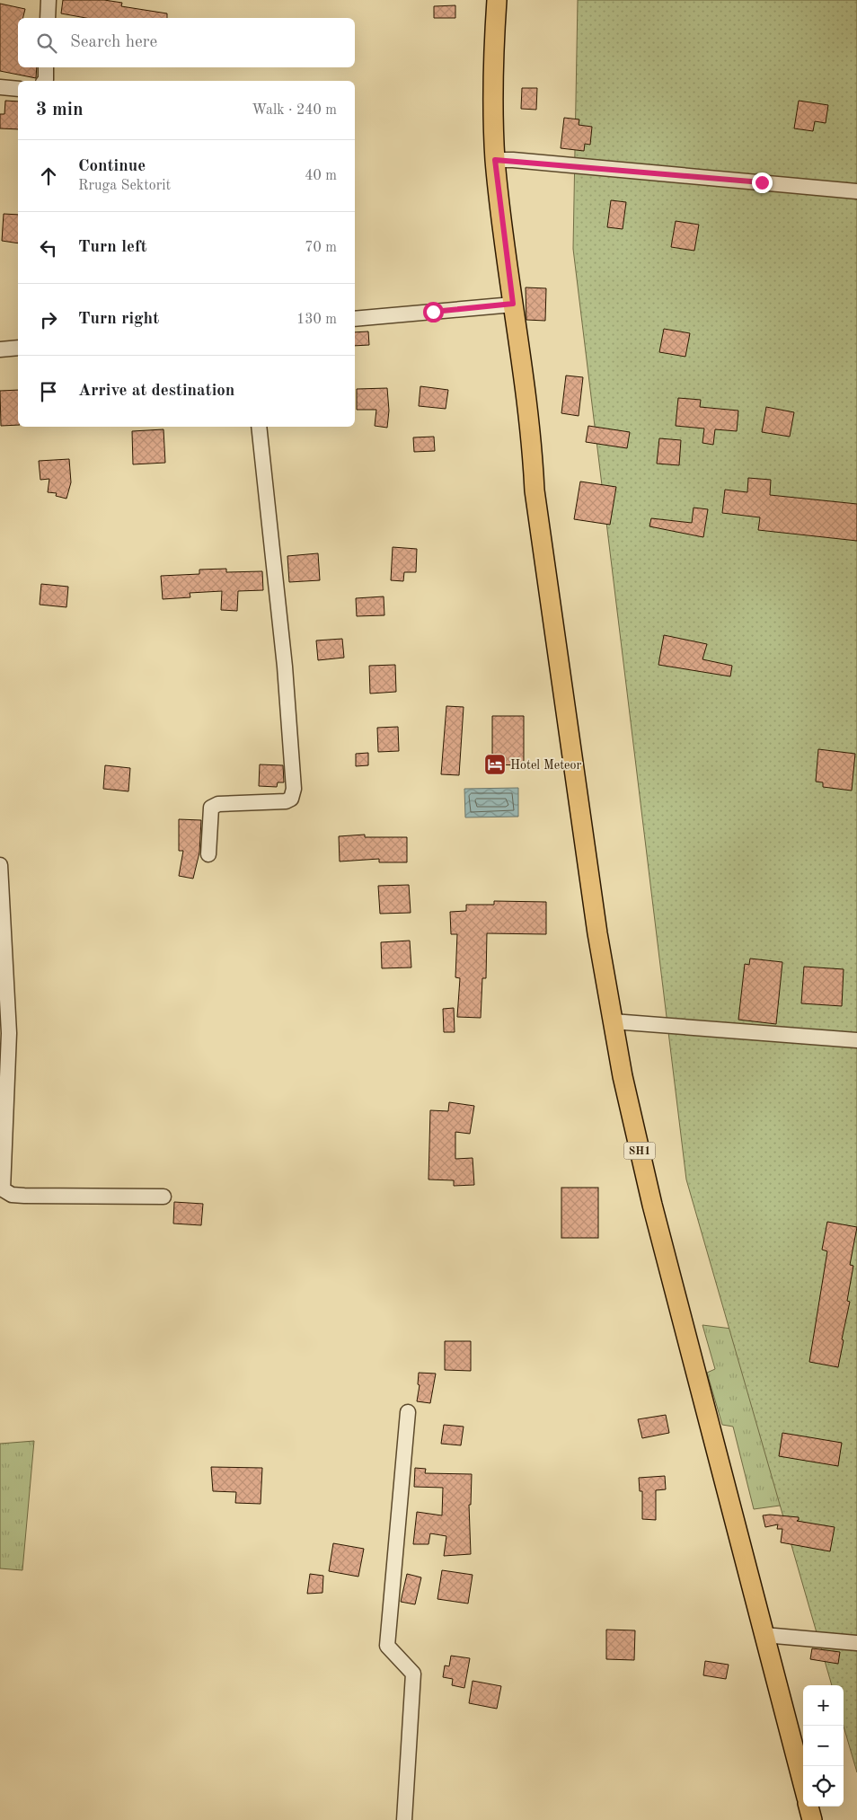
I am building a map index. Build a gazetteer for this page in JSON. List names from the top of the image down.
{
  "streets": {
    "main road": ["SH1"]
  },
  "places": {
    "hotel": ["Hotel Meteor"]
  },
  "page": {
    "search": "Search here",
    "heading": ["3 min", "Walk · 240 m"],
    "list": [
      ["Continue", "Rruga Sektorit", "40 m"],
      ["Turn left", "70 m"],
      ["Turn right", "130 m"],
      "Arrive at destination"
    ],
    "map_buttons": ["+", "−"]
  }
}
